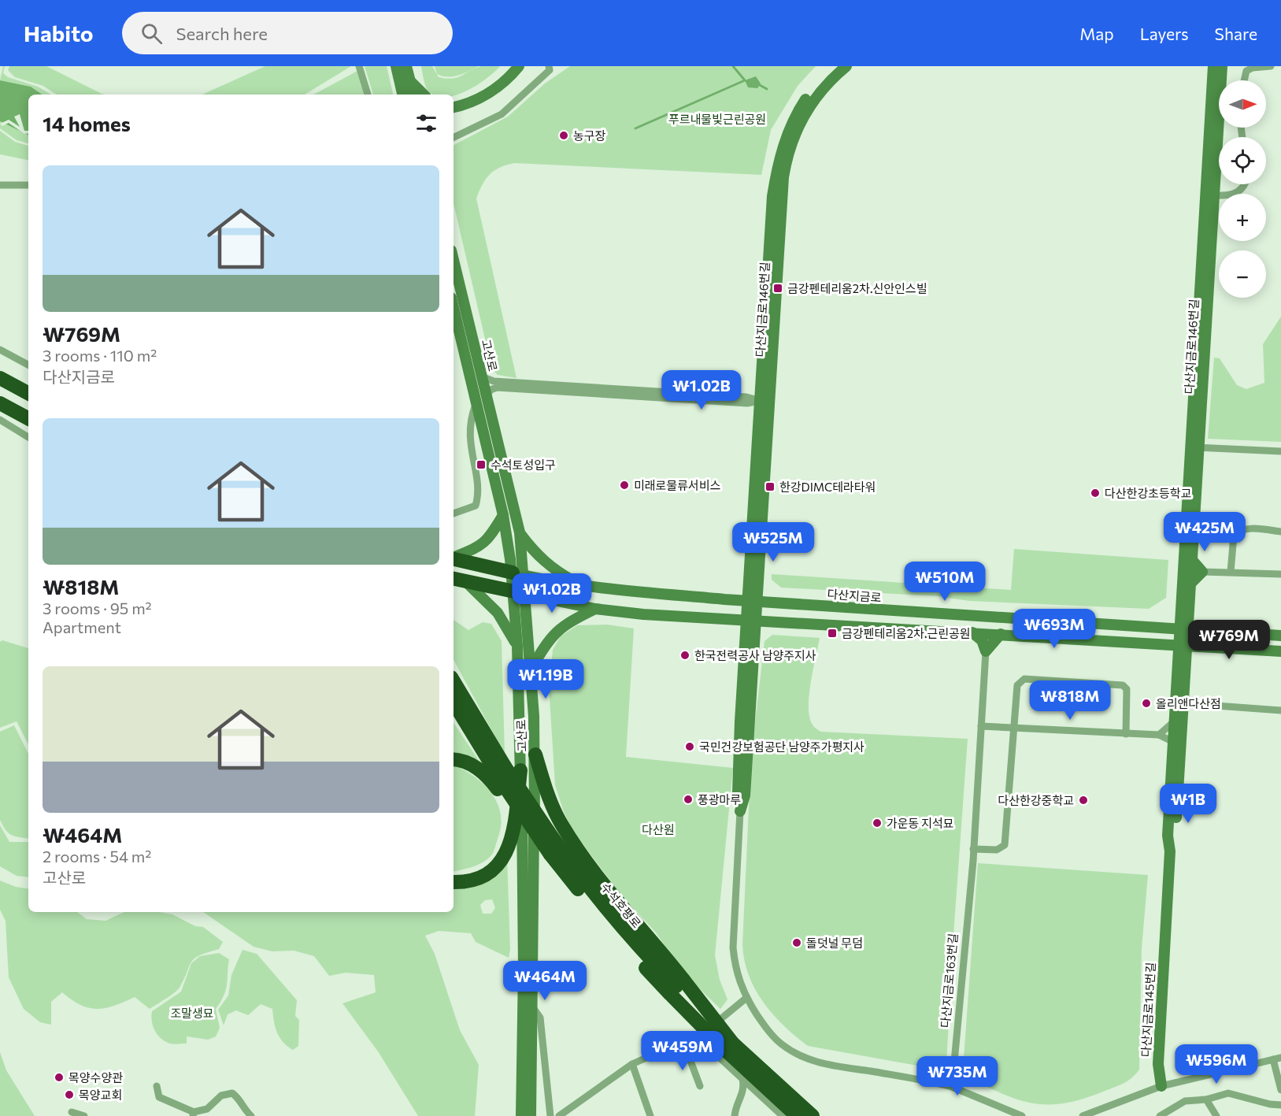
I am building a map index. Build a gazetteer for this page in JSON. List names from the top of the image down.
{
  "streets": {
    "highway": ["수석호평로"],
    "street": [
      "다산지금로146번길",
      "고산로",
      "다산지금로",
      "다산지금로163번길",
      "다산지금로145번길"
    ]
  },
  "crossings": [
    ["다산지금로146번길", "다산지금로"],
    ["다산지금로146번길", "다산지금로145번길"],
    ["고산로", "다산지금로"],
    ["다산지금로", "다산지금로145번길"]
  ],
  "parks": ["푸르내물빛근린공원", "다산원", "조말생묘"],
  "places": {
    "other": [
      "농구장",
      "미래로물류서비스",
      "다산한강초등학교",
      "한국전력공사 남양주지사",
      "올리앤다산점",
      "국민건강보험공단 남양주가평지사",
      "풍광마루",
      "다산한강중학교",
      "가운동 지석묘",
      "돌덧널 무덤",
      "목양수양관",
      "목양교회"
    ],
    "transit": [
      "금강펜테리움2차.신안인스빌",
      "수석토성입구",
      "한강DIMC테라타워",
      "금강펜테리움2차.근린공원"
    ]
  },
  "north": "right",
  "page": {
    "header": "Habito",
    "search": "Search here",
    "nav": ["Map", "Layers", "Share"],
    "map_buttons": ["+", "−"],
    "heading": "14 homes",
    "list": [
      {
        "name": "₩769M",
        "note": "3 rooms · 110 m² · 다산지금로"
      },
      {
        "name": "₩818M",
        "note": "3 rooms · 95 m² · Apartment"
      },
      {
        "name": "₩464M",
        "note": "2 rooms · 54 m² · 고산로"
      }
    ],
    "price": [
      "₩1.02B",
      "₩425M",
      "₩525M",
      "₩510M",
      "₩1.02B",
      "₩693M",
      "₩769M",
      "₩1.19B",
      "₩818M",
      "₩1B",
      "₩464M",
      "₩459M",
      "₩596M",
      "₩735M"
    ]
  }
}
